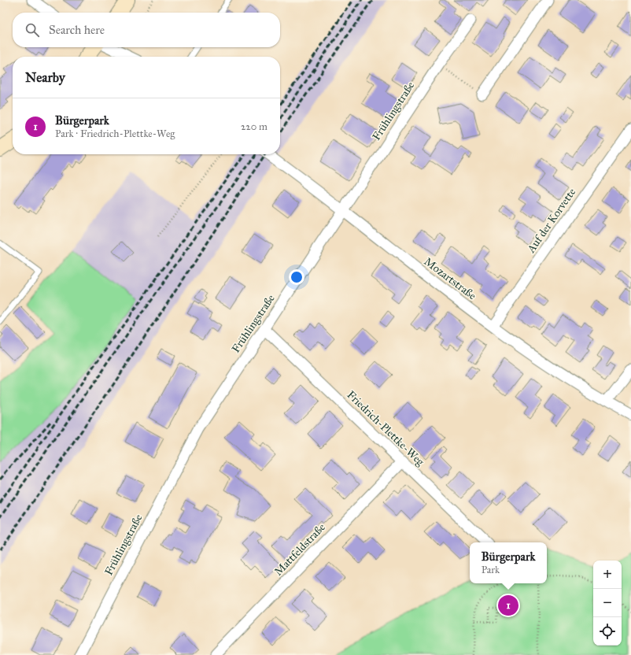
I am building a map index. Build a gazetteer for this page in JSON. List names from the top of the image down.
{
  "streets": {
    "street": [
      "Frühlingstraße",
      "Auf der Korvette",
      "Mozartstraße",
      "Friedrich-Plettke-Weg",
      "Mattfeldstraße"
    ]
  },
  "crossings": [
    ["Frühlingstraße", "Mozartstraße"],
    ["Frühlingstraße", "Friedrich-Plettke-Weg"],
    ["Auf der Korvette", "Mozartstraße"],
    ["Friedrich-Plettke-Weg", "Mattfeldstraße"]
  ],
  "page": {
    "search": "Search here",
    "heading": "Nearby",
    "list": [
      {
        "mark": "1",
        "name": "Bürgerpark",
        "note": "Park · Friedrich-Plettke-Weg",
        "value": "220 m"
      }
    ],
    "popup": ["Bürgerpark", "Park"],
    "map_buttons": ["+", "−"],
    "pins": "1"
  }
}
